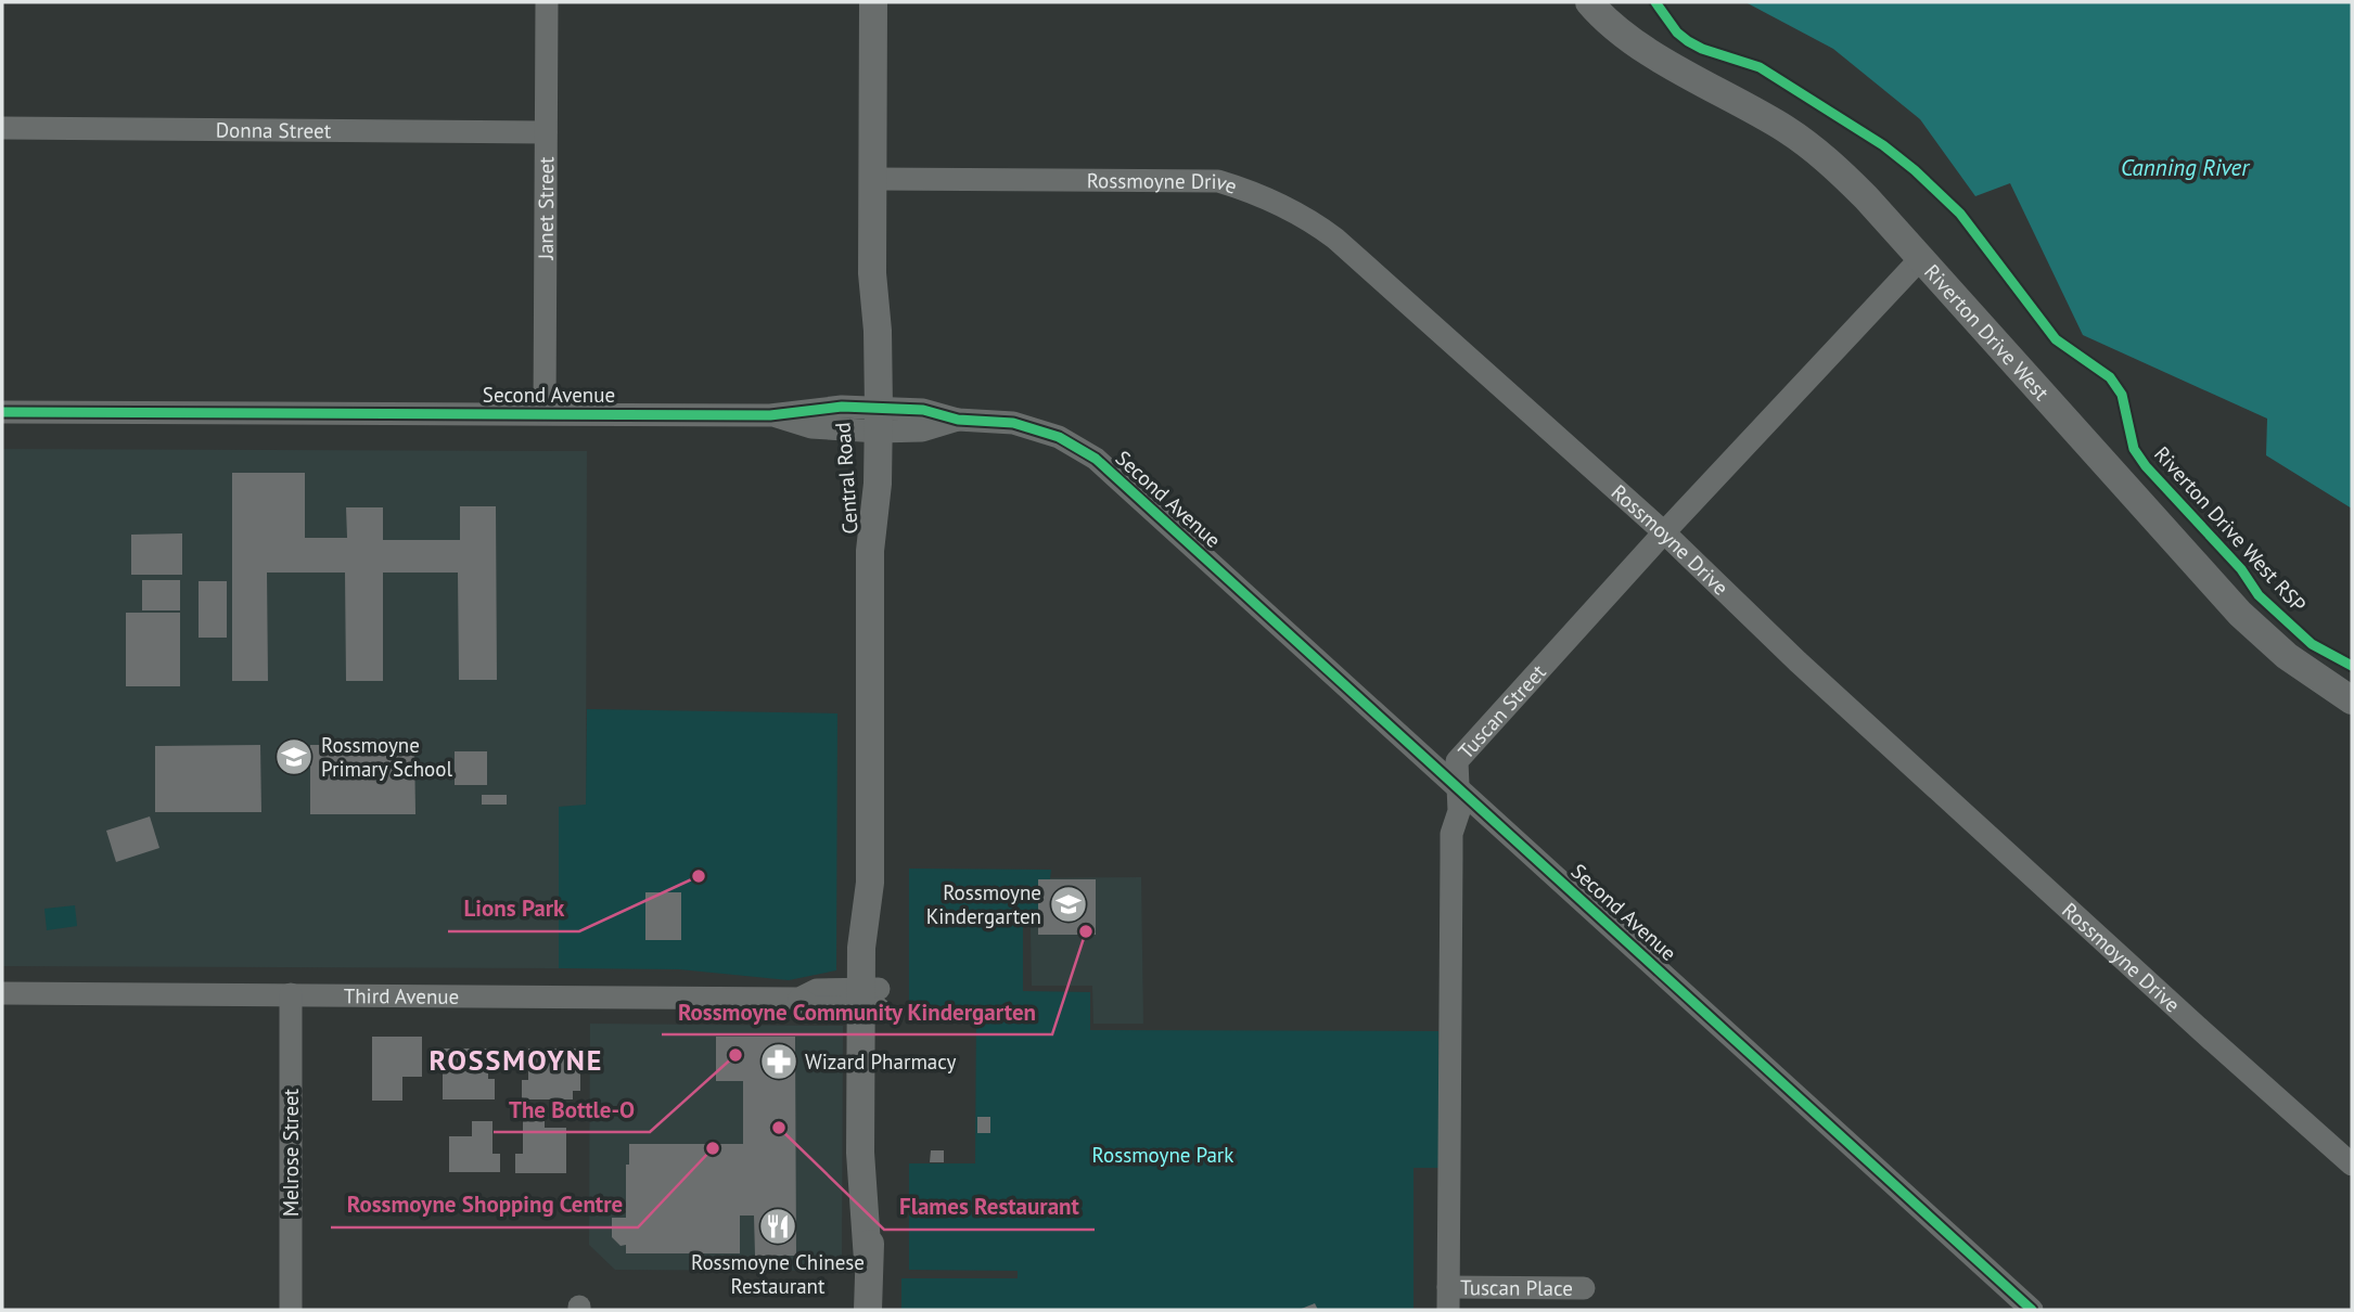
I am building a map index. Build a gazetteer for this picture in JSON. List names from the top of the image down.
{
  "streets": {
    "street": [
      "Donna Street",
      "Rossmoyne Drive",
      "Janet Street",
      "Riverton Drive West",
      "Second Avenue",
      "Central Road",
      "Tuscan Street",
      "Third Avenue",
      "Melrose Street",
      "Tuscan Place"
    ],
    "cycle path": ["Riverton Drive West RSP"]
  },
  "crossings": [
    ["Donna Street", "Janet Street"],
    ["Rossmoyne Drive", "Central Road"],
    ["Rossmoyne Drive", "Tuscan Street"],
    ["Janet Street", "Second Avenue"],
    ["Riverton Drive West", "Tuscan Street"],
    ["Second Avenue", "Central Road"],
    ["Second Avenue", "Tuscan Street"],
    ["Central Road", "Third Avenue"],
    ["Tuscan Street", "Tuscan Place"],
    ["Third Avenue", "Melrose Street"]
  ],
  "districts": ["ROSSMOYNE"],
  "water": ["Canning River"],
  "parks": ["Rossmoyne Park"],
  "places": {
    "school or university": ["Rossmoyne Primary School", "Rossmoyne Kindergarten"],
    "other": [
      "Lions Park",
      "Rossmoyne Community Kindergarten",
      "The Bottle-O",
      "Flames Restaurant",
      "Rossmoyne Shopping Centre"
    ],
    "pharmacy": ["Wizard Pharmacy"],
    "restaurant": ["Rossmoyne Chinese Restaurant"]
  }
}
